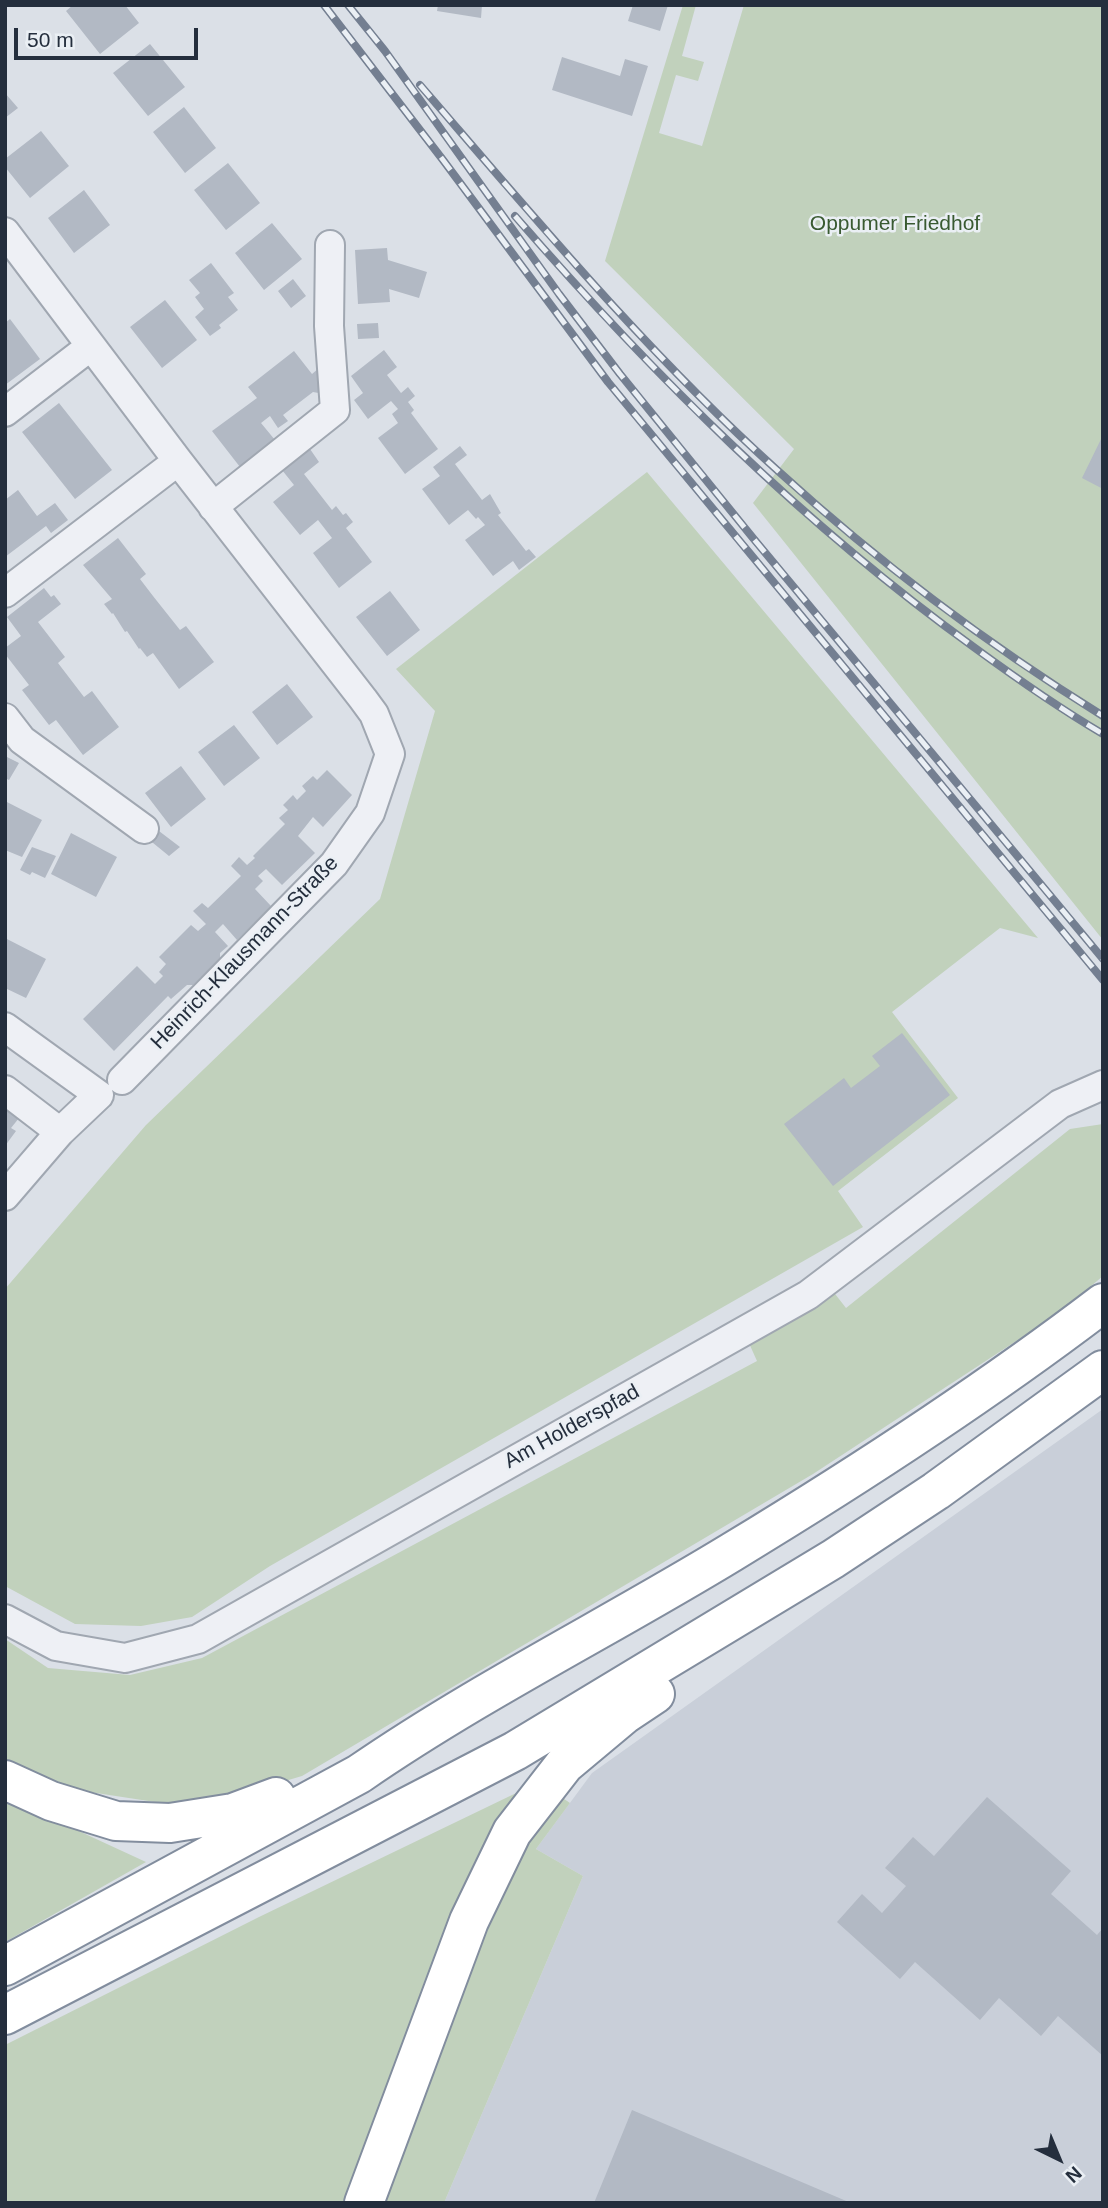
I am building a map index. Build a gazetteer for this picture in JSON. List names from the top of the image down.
{
  "streets": {
    "street": ["Heinrich-Klausmann-Straße", "Am Holderspfad"]
  },
  "parks": ["Oppumer Friedhof"],
  "scale_bar": "50 m",
  "north": "bottom right"
}
